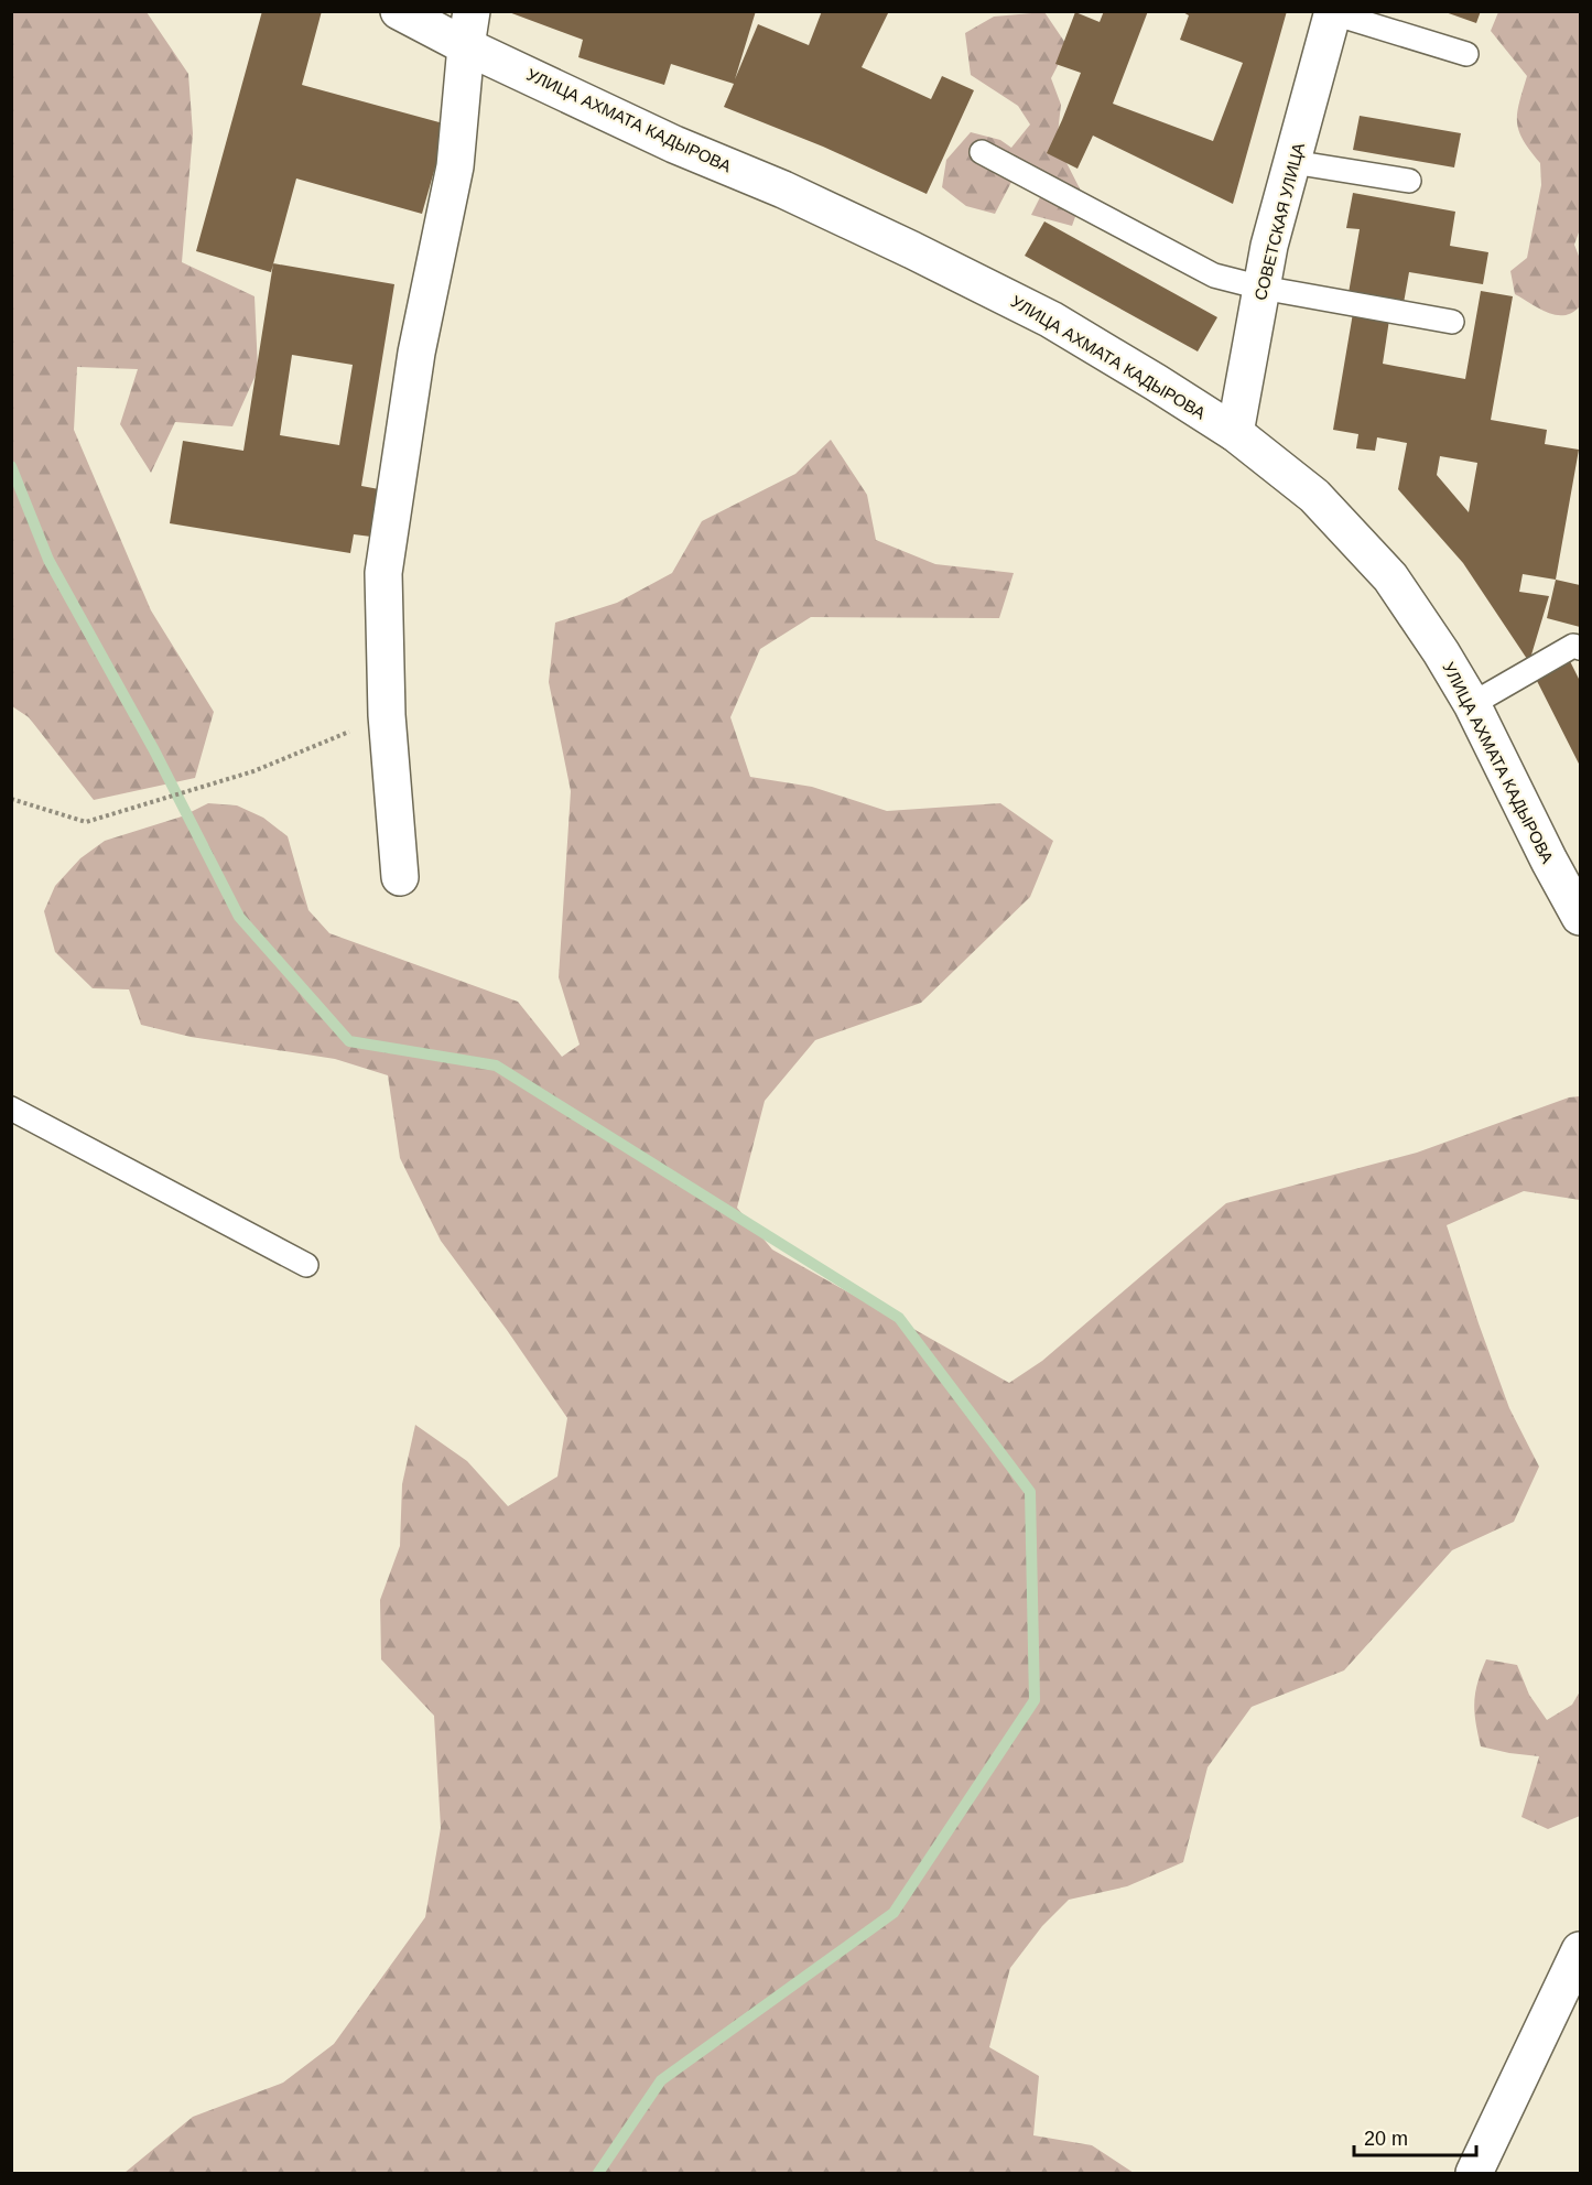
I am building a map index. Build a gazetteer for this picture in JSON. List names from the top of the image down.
{
  "streets": {
    "street": ["УЛИЦА АХМАТА КАДЫРОВА", "СОВЕТСКАЯ УЛИЦА"]
  },
  "crossings": [
    ["УЛИЦА АХМАТА КАДЫРОВА", "СОВЕТСКАЯ УЛИЦА"]
  ],
  "scale_bar": "20 m"
}
